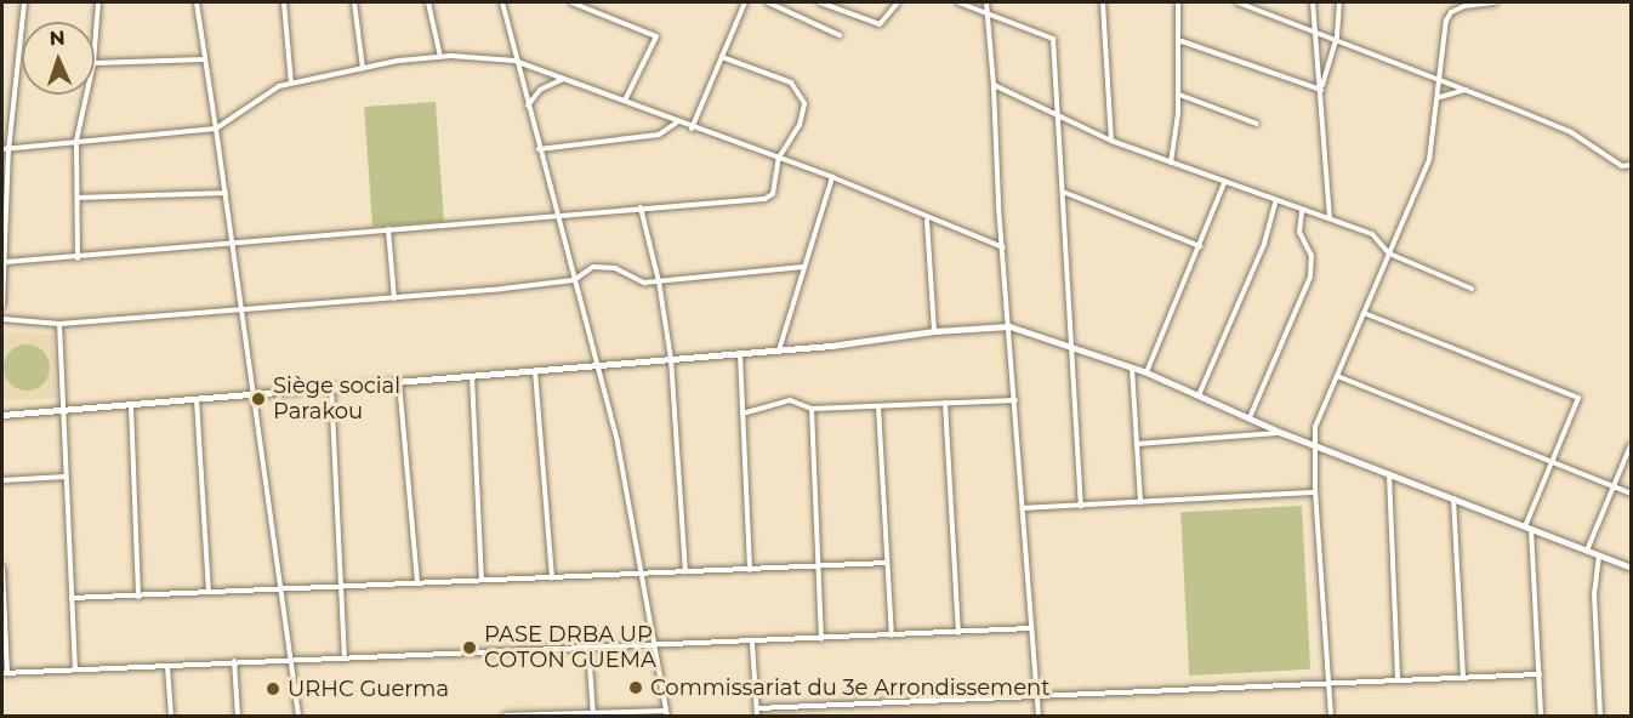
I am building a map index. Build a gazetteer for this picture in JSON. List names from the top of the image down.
{
  "places": [
    "Siège social Parakou",
    "PASE DRBA UP COTON GUEMA",
    "Commissariat du 3e Arrondissement",
    "URHC Guerma"
  ],
  "north": "top"
}
